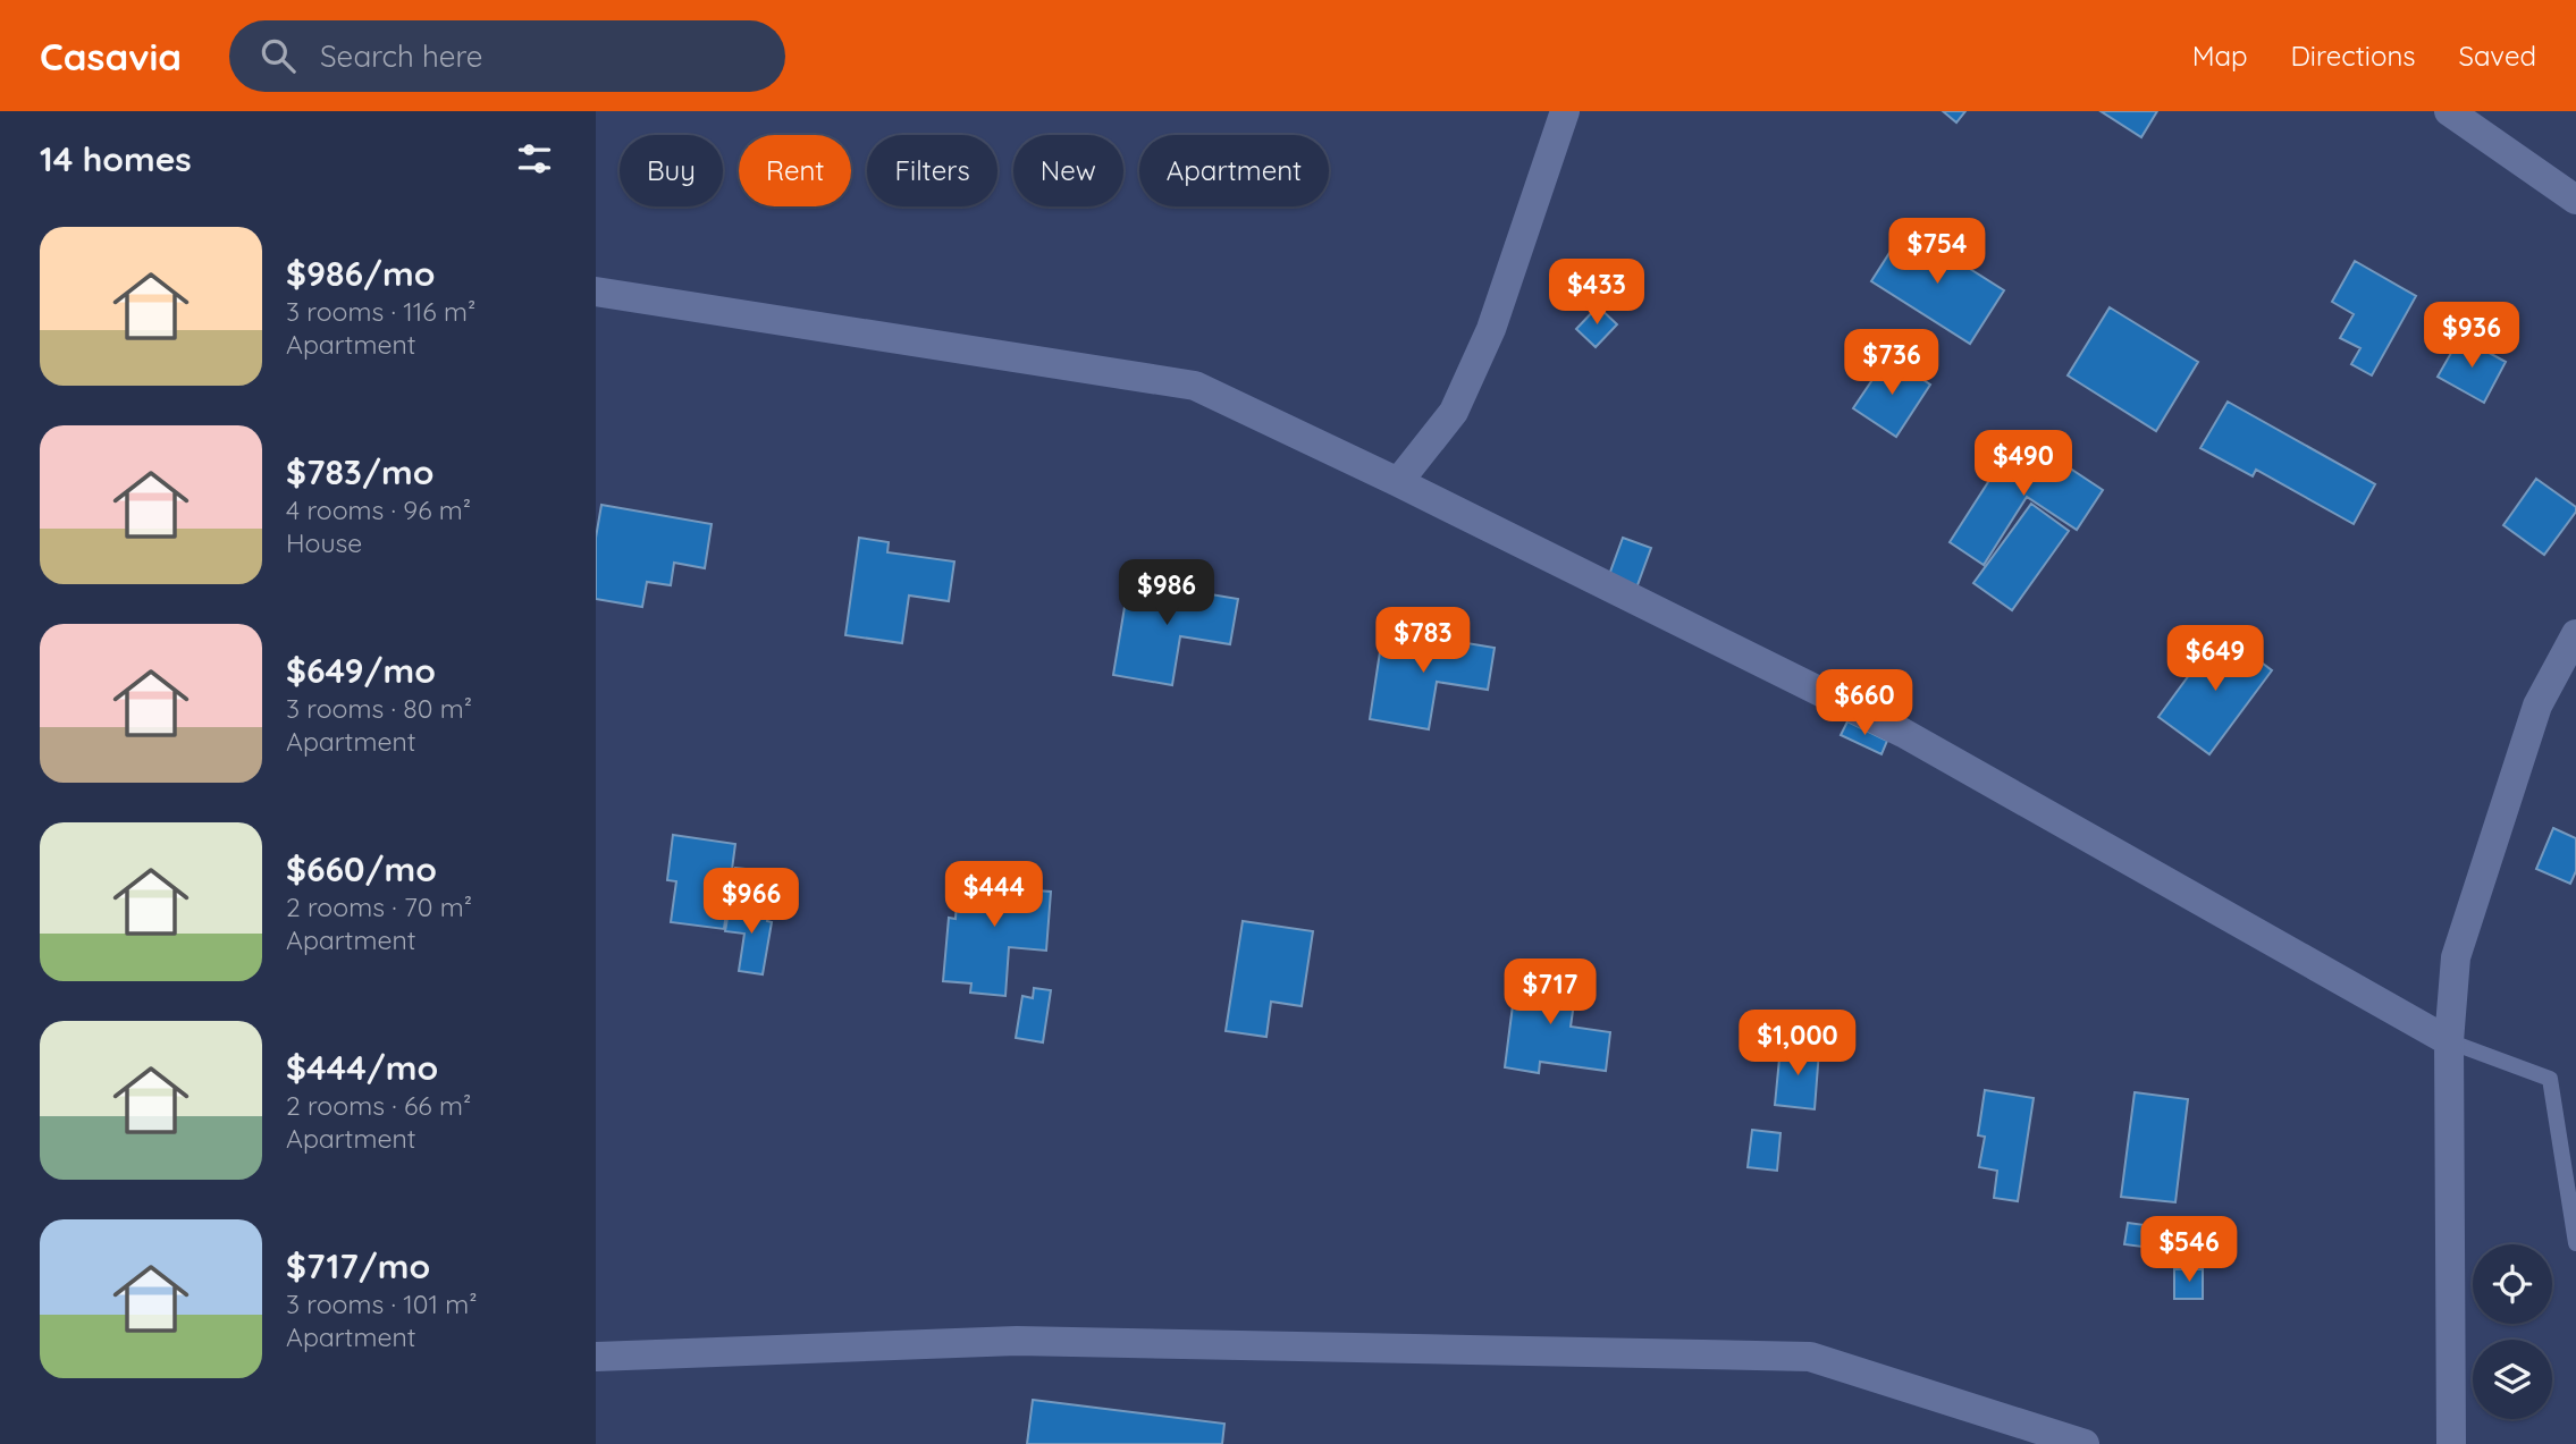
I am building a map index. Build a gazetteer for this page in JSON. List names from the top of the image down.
{
  "page": {
    "header": "Casavia",
    "search": "Search here",
    "nav": ["Map", "Directions", "Saved"],
    "heading": "14 homes",
    "chip": [
      "Buy",
      "Rent",
      "Filters",
      "New",
      "Apartment"
    ],
    "list": [
      {
        "name": "$986/mo",
        "note": "3 rooms · 116 m² · Apartment"
      },
      {
        "name": "$783/mo",
        "note": "4 rooms · 96 m² · House"
      },
      {
        "name": "$649/mo",
        "note": "3 rooms · 80 m² · Apartment"
      },
      {
        "name": "$660/mo",
        "note": "2 rooms · 70 m² · Apartment"
      },
      {
        "name": "$444/mo",
        "note": "2 rooms · 66 m² · Apartment"
      },
      {
        "name": "$717/mo",
        "note": "3 rooms · 101 m² · Apartment"
      }
    ],
    "price": [
      "$754",
      "$433",
      "$936",
      "$736",
      "$490",
      "$986",
      "$783",
      "$649",
      "$660",
      "$444",
      "$966",
      "$717",
      "$1,000",
      "$546"
    ]
  }
}
